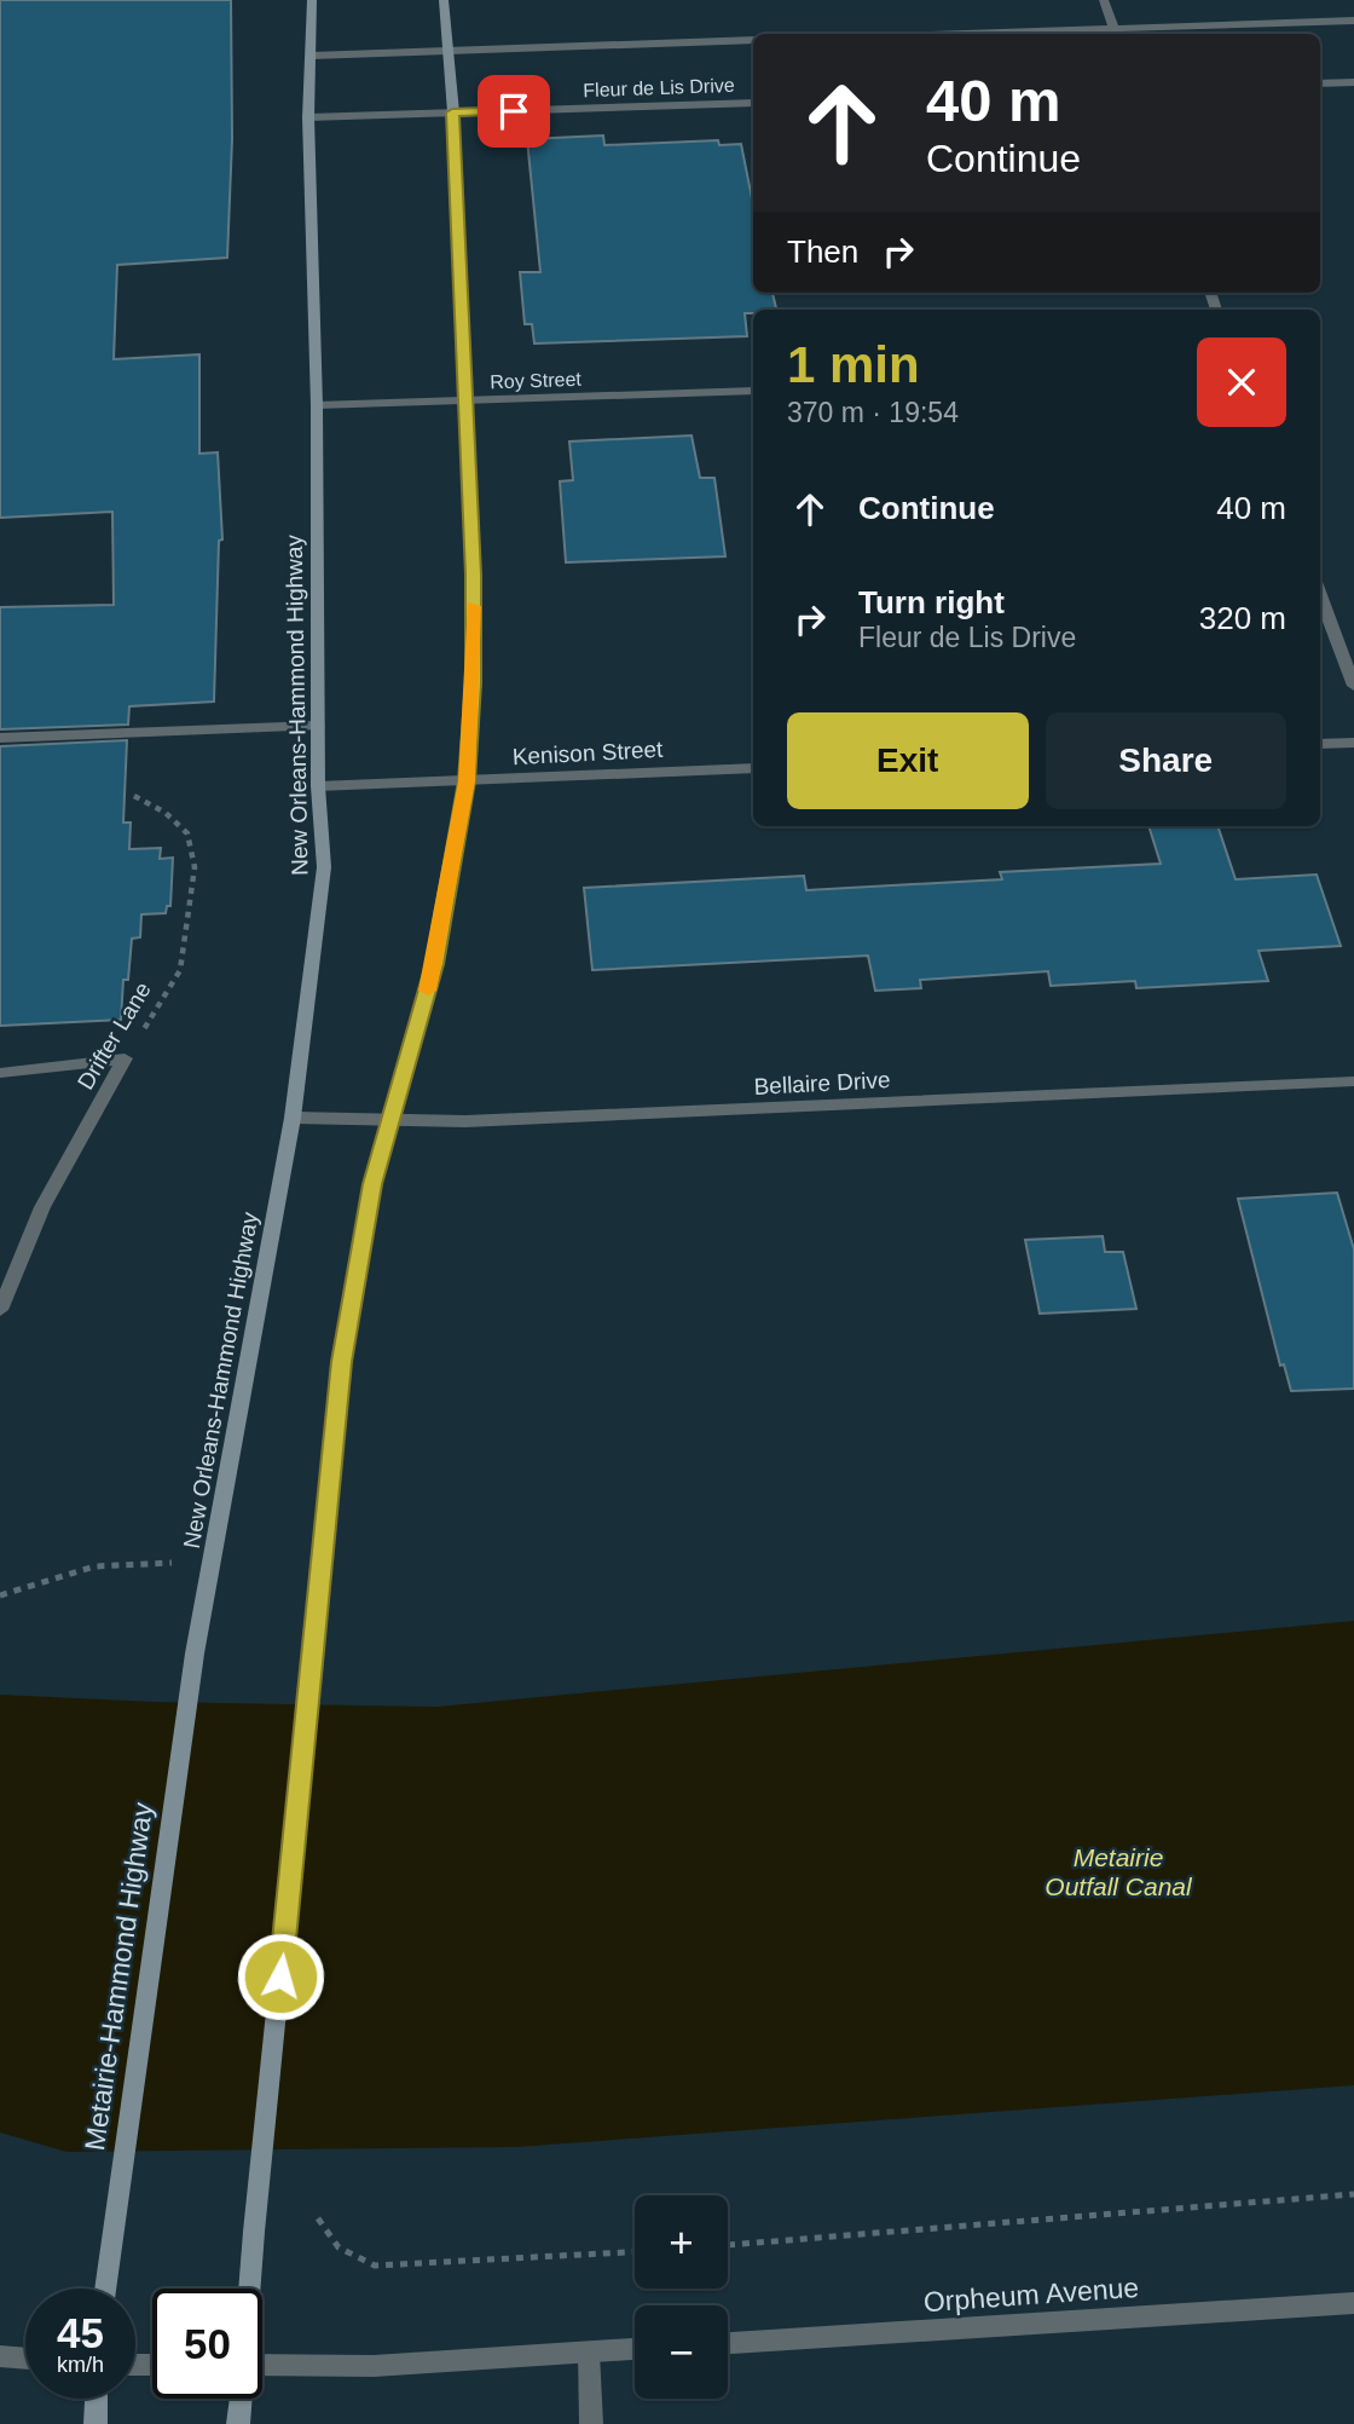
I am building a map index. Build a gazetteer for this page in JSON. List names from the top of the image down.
{
  "streets": {
    "main road": ["New Orleans-Hammond Highway", "Metairie-Hammond Highway"],
    "street": [
      "Fleur de Lis Drive",
      "Roy Street",
      "Kenison Street",
      "Drifter Lane",
      "Bellaire Drive",
      "Orpheum Avenue"
    ]
  },
  "crossings": [
    ["Fleur de Lis Drive", "New Orleans-Hammond Highway"],
    ["Roy Street", "New Orleans-Hammond Highway"],
    ["New Orleans-Hammond Highway", "Kenison Street"],
    ["New Orleans-Hammond Highway", "Bellaire Drive"],
    ["New Orleans-Hammond Highway", "Metairie-Hammond Highway"]
  ],
  "water": ["Metairie Outfall Canal"],
  "page": {
    "turn": ["40 m", "Continue"],
    "then": "Then",
    "heading": ["1 min", "370 m · 19:54"],
    "list": [
      {
        "name": "Continue",
        "value": "40 m"
      },
      {
        "name": "Turn right",
        "note": "Fleur de Lis Drive",
        "value": "320 m"
      }
    ],
    "buttons": ["Exit", "Share"],
    "map_buttons": ["+", "−"],
    "speed": "45 km/h",
    "limit": "50"
  }
}
